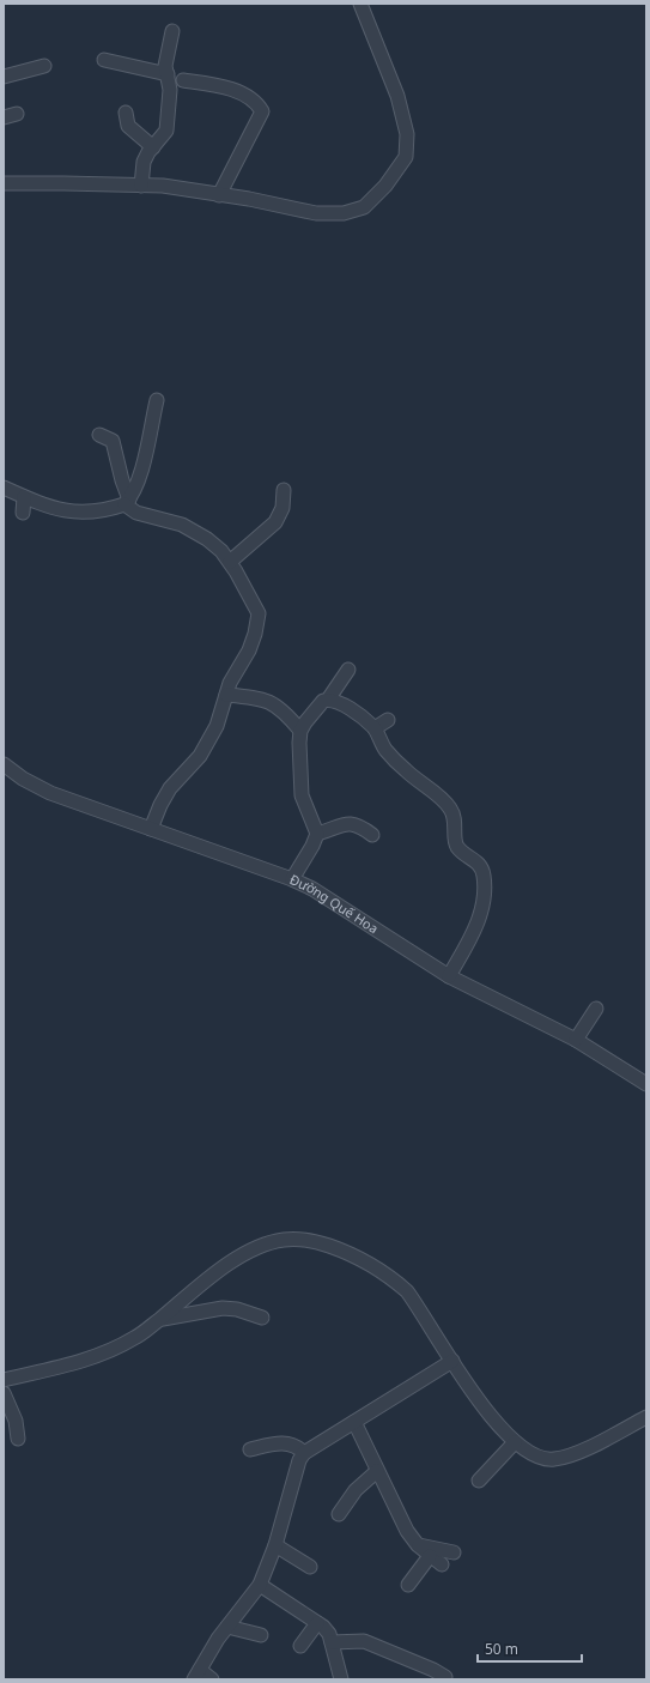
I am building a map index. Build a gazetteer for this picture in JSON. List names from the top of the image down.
{
  "streets": {
    "street": ["Đường Quế Hoa"]
  },
  "scale_bar": "50 m"
}
